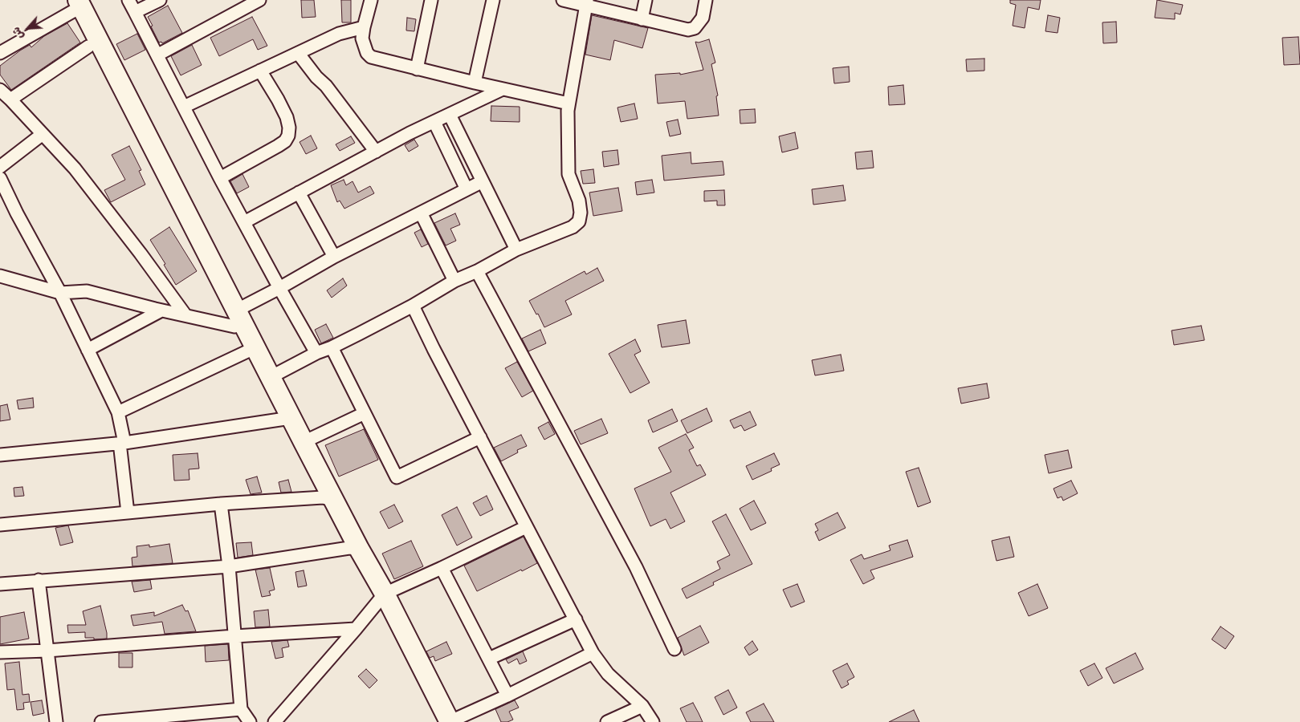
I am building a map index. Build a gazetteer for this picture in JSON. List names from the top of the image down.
{
  "north": "bottom left"
}
